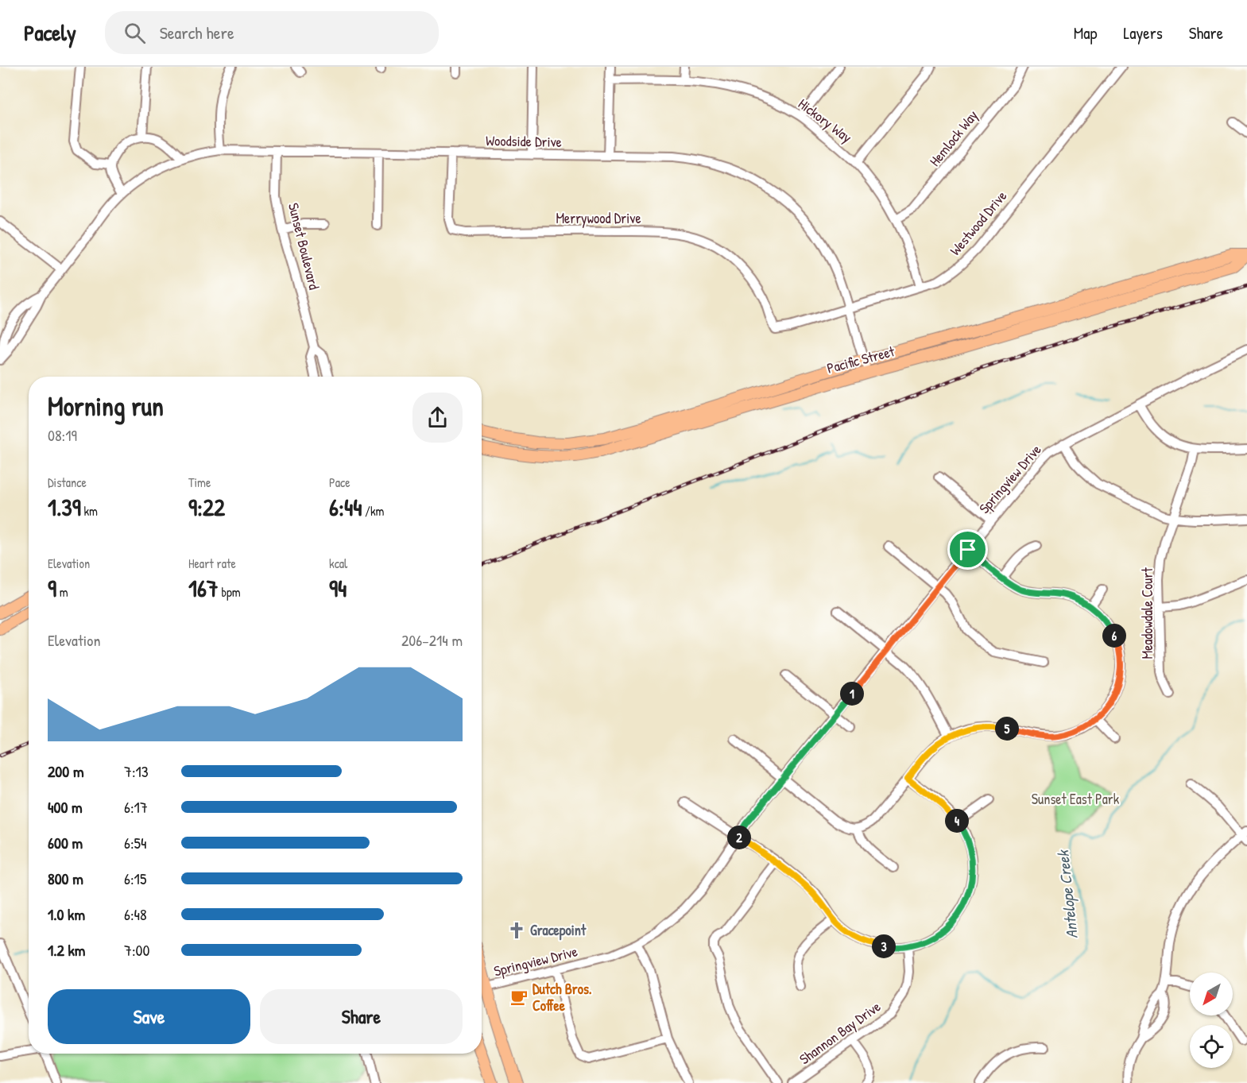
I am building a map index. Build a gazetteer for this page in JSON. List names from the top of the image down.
{
  "streets": {
    "main road": ["Pacific Street"],
    "street": [
      "Hickory Way",
      "Hemlock Way",
      "Woodside Drive",
      "Merrywood Drive",
      "Westwood Drive",
      "Sunset Boulevard",
      "Springview Drive",
      "Meadowdale Court",
      "Shannon Bay Drive"
    ]
  },
  "crossings": [
    ["Hickory Way", "Hemlock Way"],
    ["Hickory Way", "Westwood Drive"],
    ["Woodside Drive", "Merrywood Drive"],
    ["Woodside Drive", "Westwood Drive"],
    ["Woodside Drive", "Sunset Boulevard"],
    ["Woodside Drive", "Pacific Street"],
    ["Merrywood Drive", "Westwood Drive"]
  ],
  "water": ["Antelope Creek"],
  "parks": ["Sunset East Park"],
  "places": {
    "church": ["Gracepoint"],
    "cafe": ["Dutch Bros. Coffee"]
  },
  "north": "bottom left",
  "page": {
    "header": "Pacely",
    "search": "Search here",
    "nav": ["Map", "Layers", "Share"],
    "heading": ["Morning run", "08:19"],
    "stats": [
      ["Distance", "1.39 km"],
      ["Time", "9:22"],
      ["Pace", "6:44 /km"],
      ["Elevation", "9 m"],
      ["Heart rate", "167 bpm"],
      ["kcal", "94"]
    ],
    "chart": ["Elevation", "206–214 m"],
    "pins": [
      "6",
      "1",
      "5",
      "4",
      "2",
      "3"
    ],
    "list": [
      {
        "name": "200 m",
        "note": "7:13"
      },
      {
        "name": "400 m",
        "note": "6:17"
      },
      {
        "name": "600 m",
        "note": "6:54"
      },
      {
        "name": "800 m",
        "note": "6:15"
      },
      {
        "name": "1.0 km",
        "note": "6:48"
      },
      {
        "name": "1.2 km",
        "note": "7:00"
      }
    ],
    "buttons": ["Save", "Share"]
  }
}
